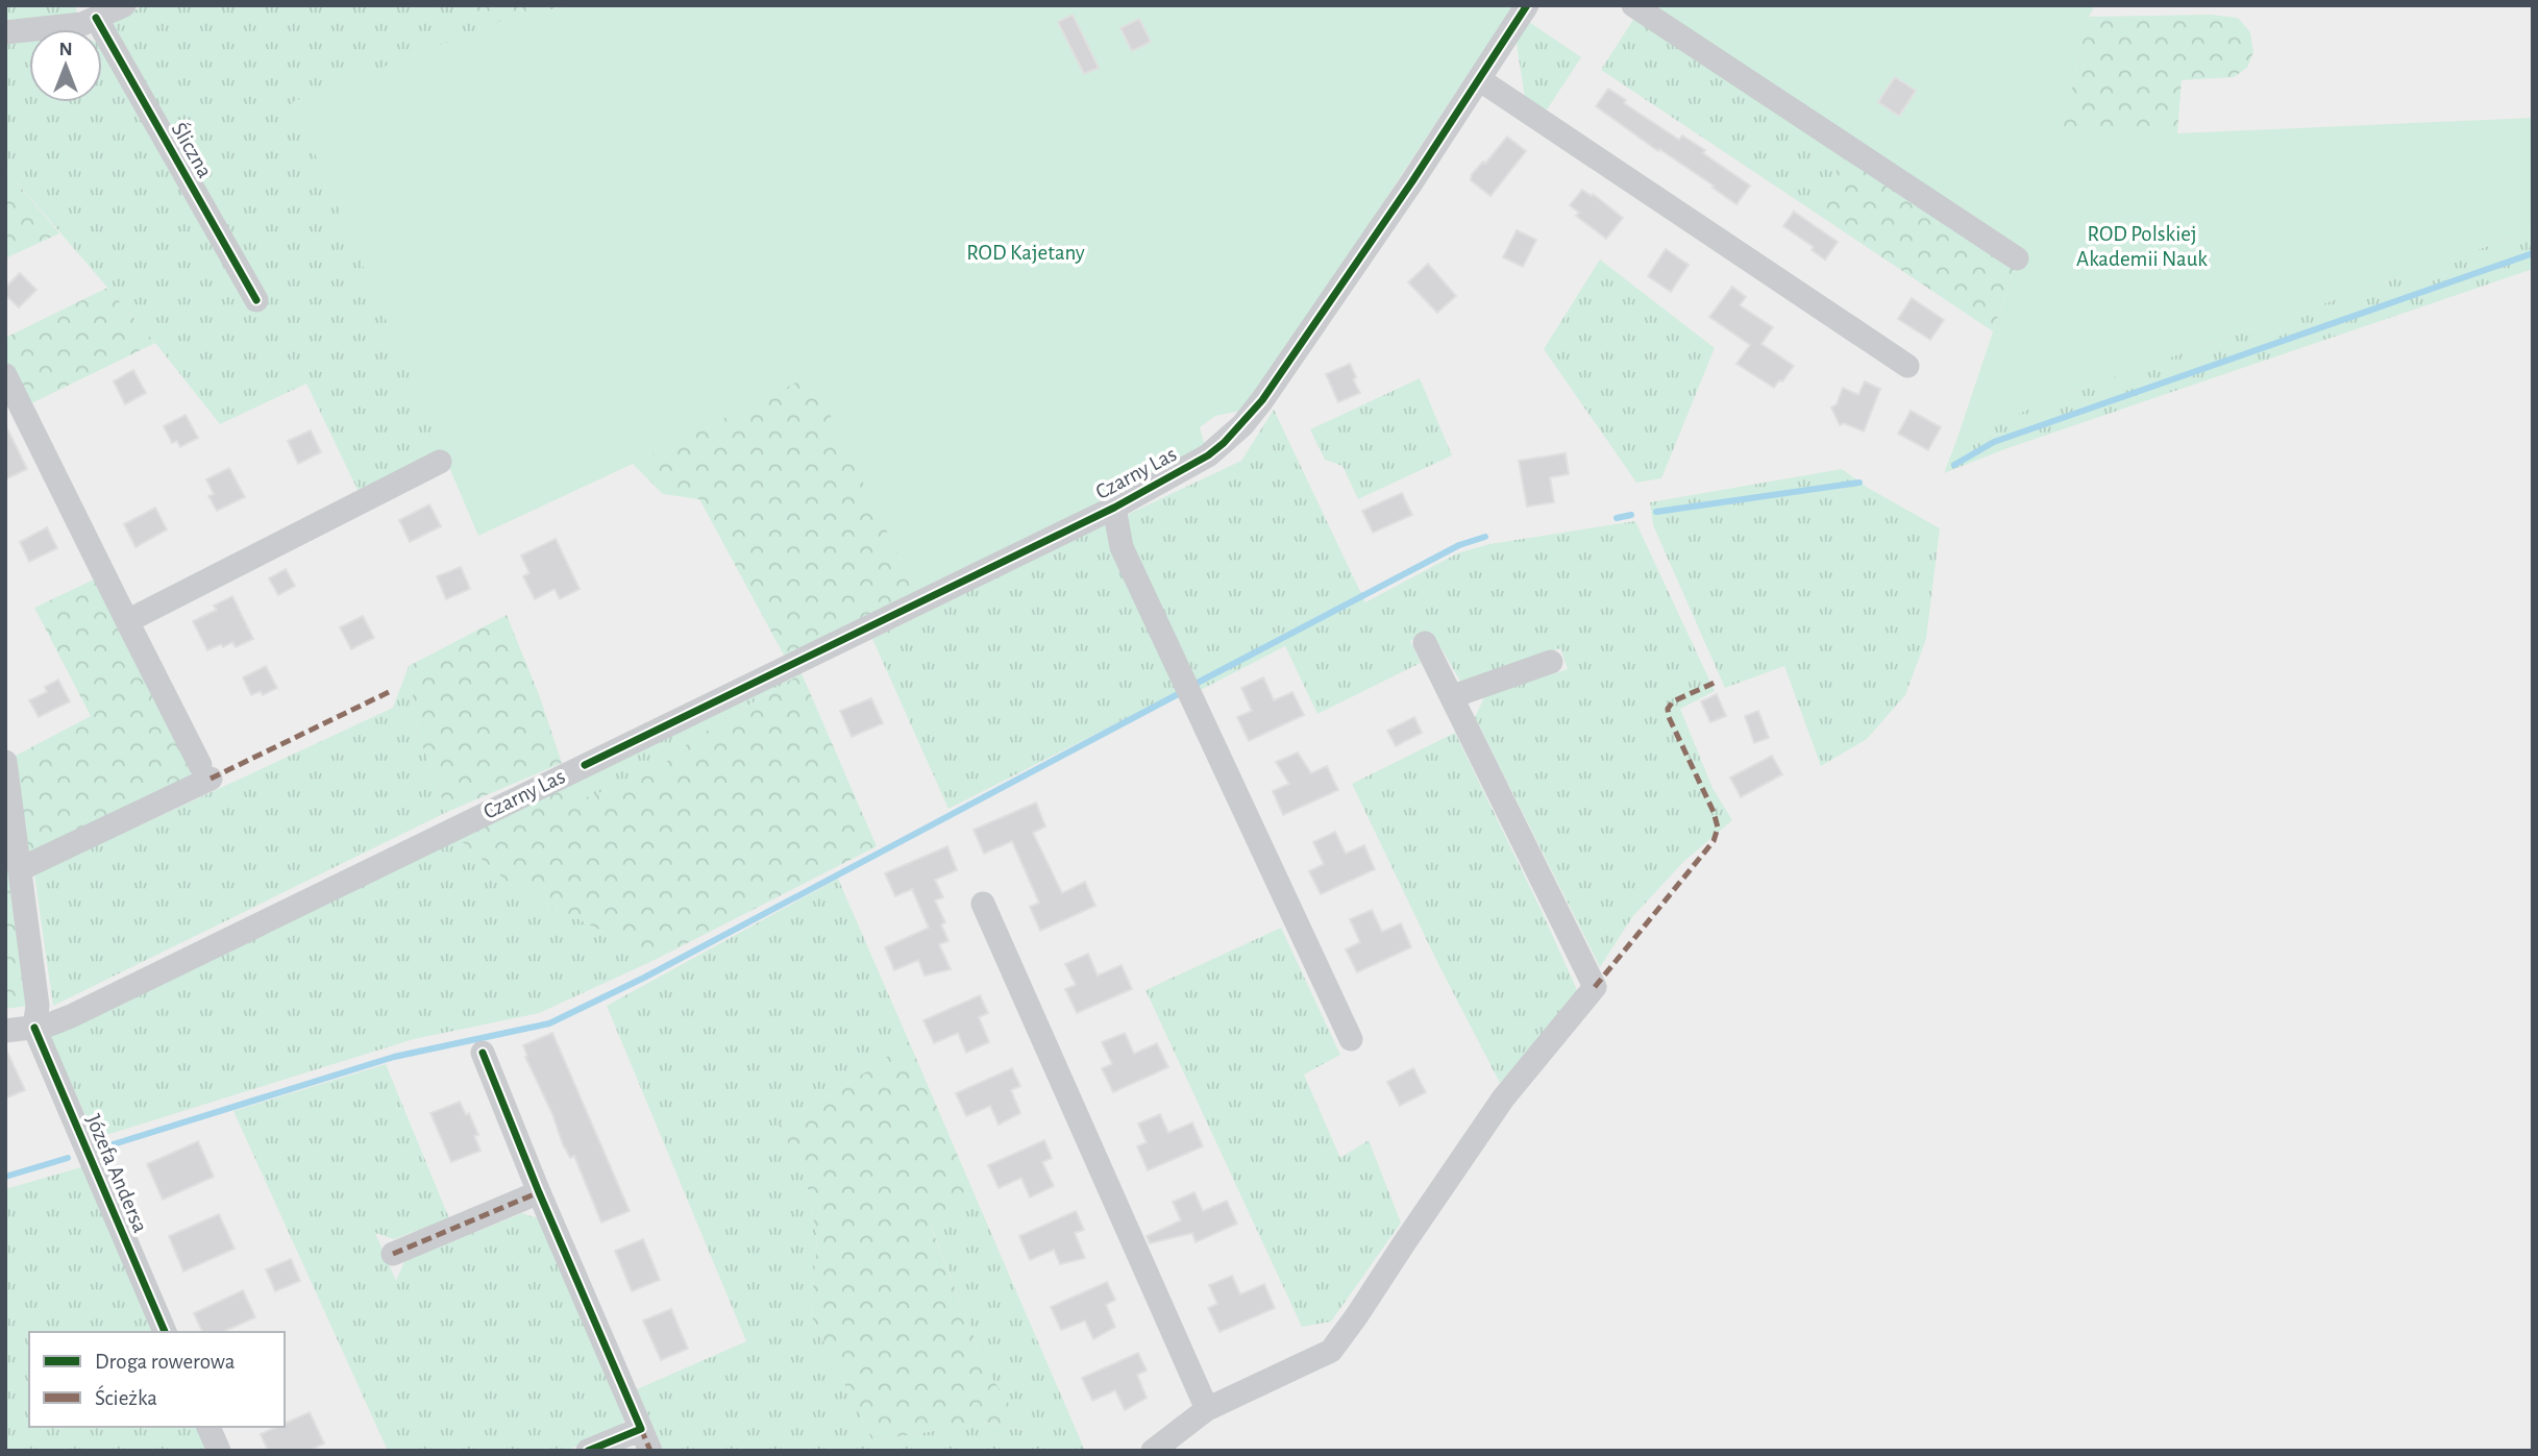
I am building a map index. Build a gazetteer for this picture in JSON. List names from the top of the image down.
{
  "streets": {
    "street": ["Śliczna", "Czarny Las", "Józefa Andersa"]
  },
  "crossings": [
    ["Czarny Las", "Józefa Andersa"]
  ],
  "parks": ["ROD Polskiej Akademii Nauk", "ROD Kajetany"],
  "legend": ["Droga rowerowa", "Ścieżka"],
  "north": "top"
}
